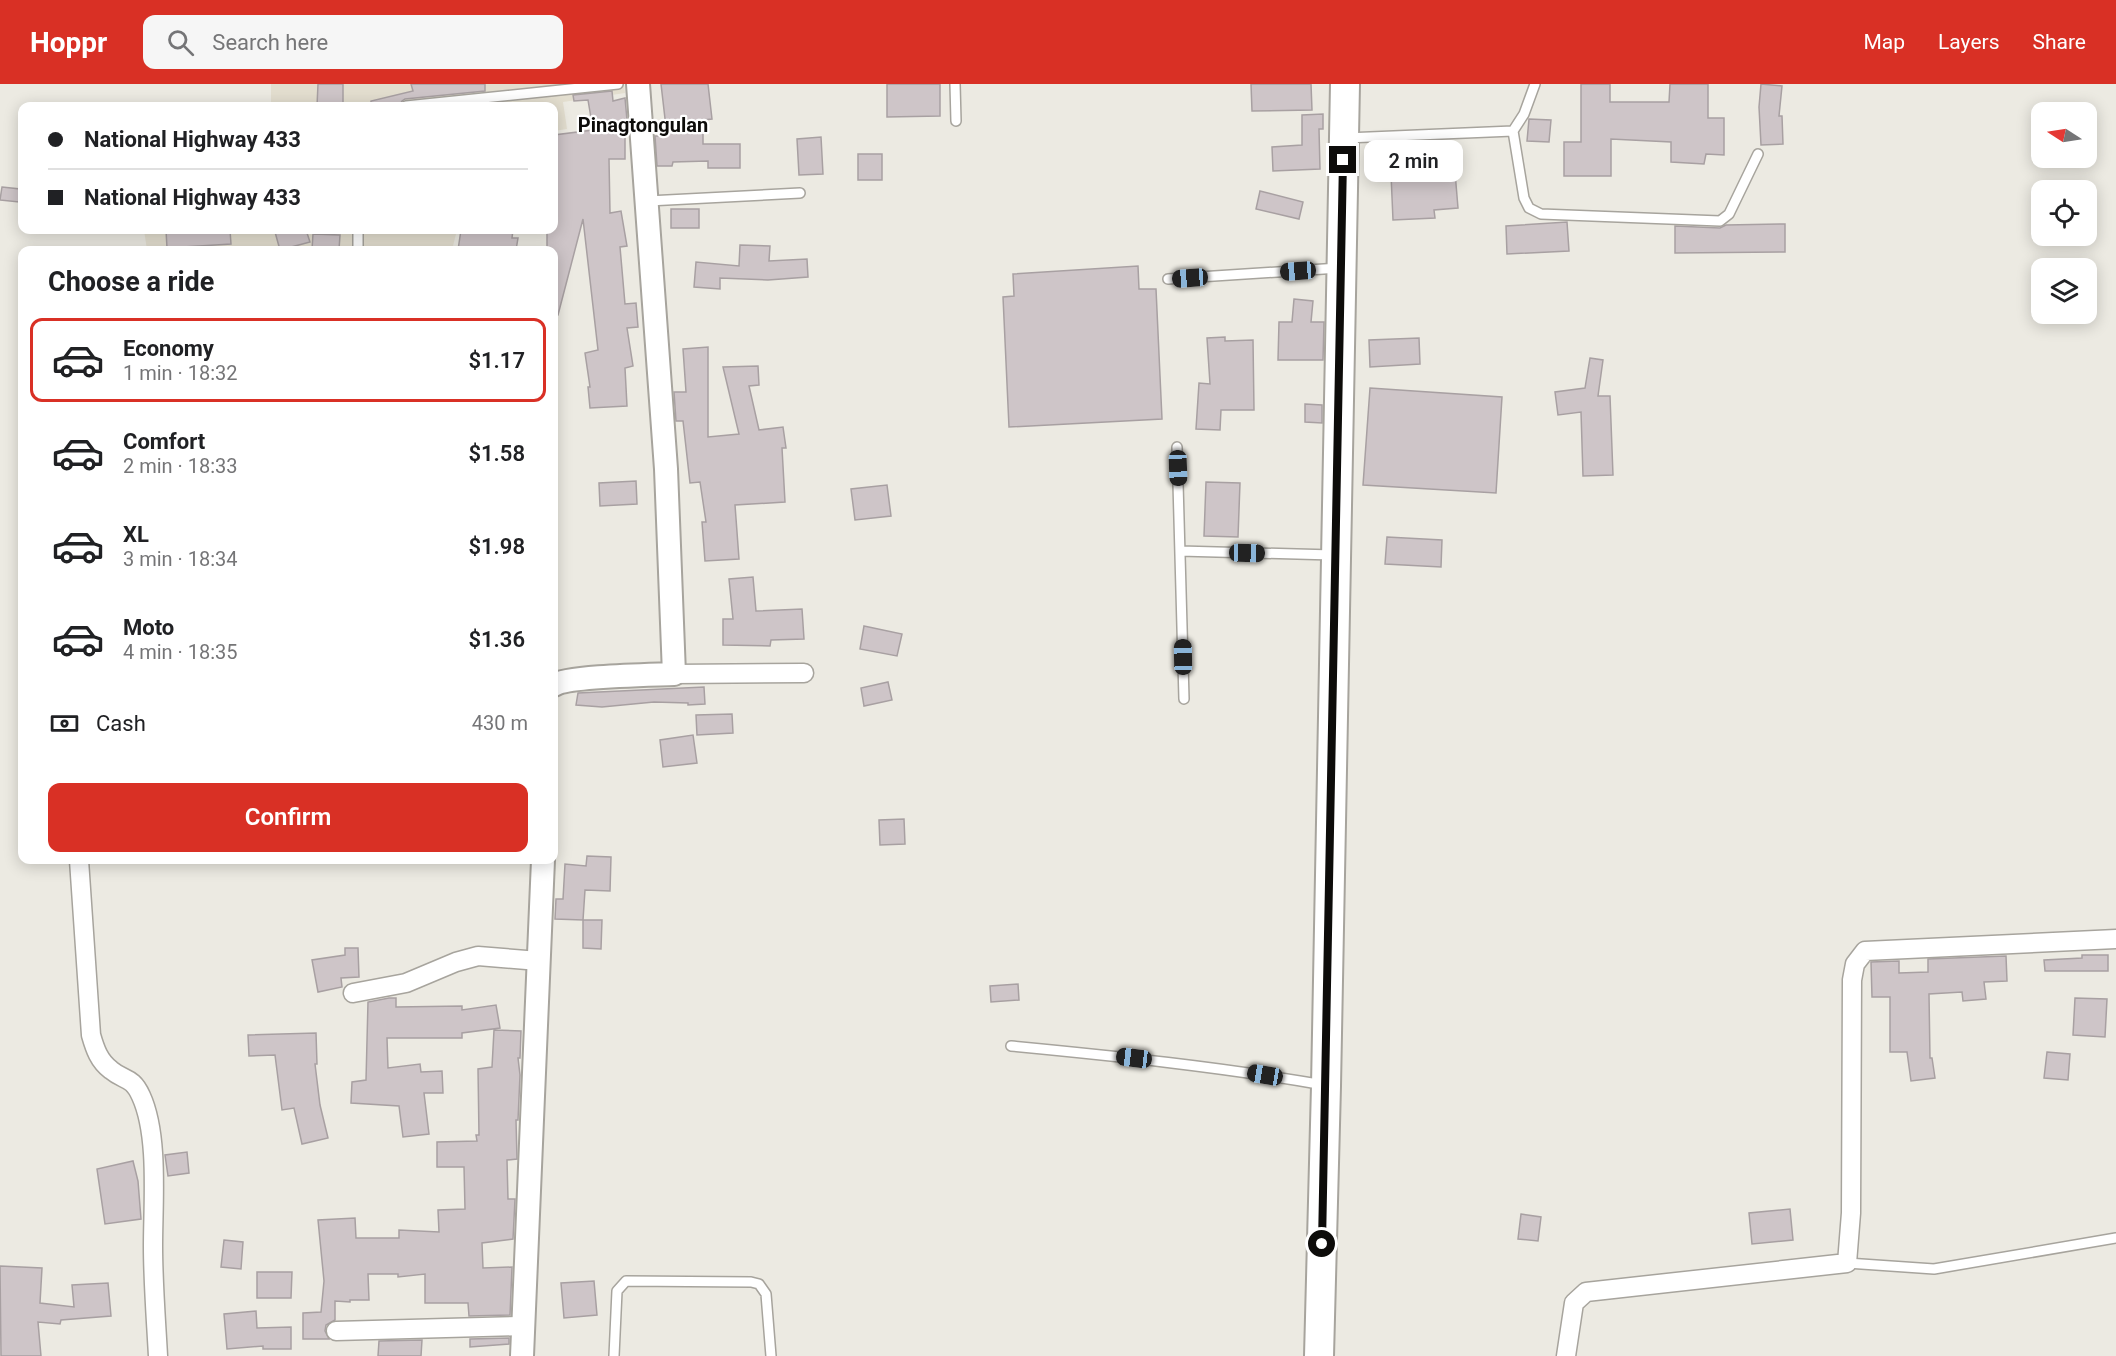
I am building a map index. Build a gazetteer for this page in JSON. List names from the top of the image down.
{
  "districts": ["Pinagtongulan"],
  "north": "left",
  "page": {
    "header": "Hoppr",
    "search": "Search here",
    "nav": ["Map", "Layers", "Share"],
    "banner": ["National Highway 433", "National Highway 433"],
    "bubble": "2 min",
    "heading": "Choose a ride",
    "list": [
      {
        "name": "Economy",
        "note": "1 min · 18:32",
        "value": "$1.17"
      },
      {
        "name": "Comfort",
        "note": "2 min · 18:33",
        "value": "$1.58"
      },
      {
        "name": "XL",
        "note": "3 min · 18:34",
        "value": "$1.98"
      },
      {
        "name": "Moto",
        "note": "4 min · 18:35",
        "value": "$1.36"
      }
    ],
    "pay": ["Cash", "430 m"],
    "buttons": "Confirm"
  }
}
